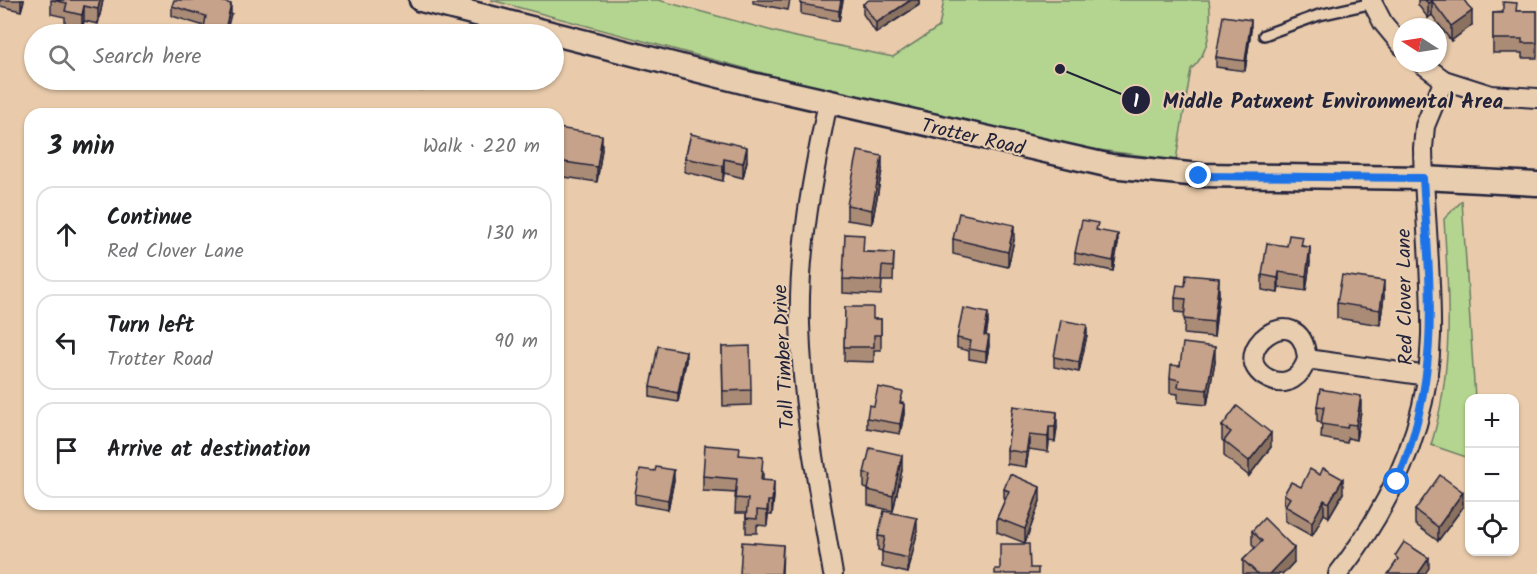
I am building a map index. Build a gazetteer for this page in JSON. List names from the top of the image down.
{
  "streets": {
    "street": ["Trotter Road", "Red Clover Lane", "Tall Timber Drive"]
  },
  "crossings": [
    ["Trotter Road", "Red Clover Lane"],
    ["Trotter Road", "Tall Timber Drive"]
  ],
  "places": ["Middle Patuxent Environmental Area"],
  "north": "left",
  "page": {
    "search": "Search here",
    "heading": ["3 min", "Walk · 220 m"],
    "list": [
      ["Continue", "Red Clover Lane", "130 m"],
      ["Turn left", "Trotter Road", "90 m"],
      "Arrive at destination"
    ],
    "map_buttons": ["+", "−"]
  }
}
